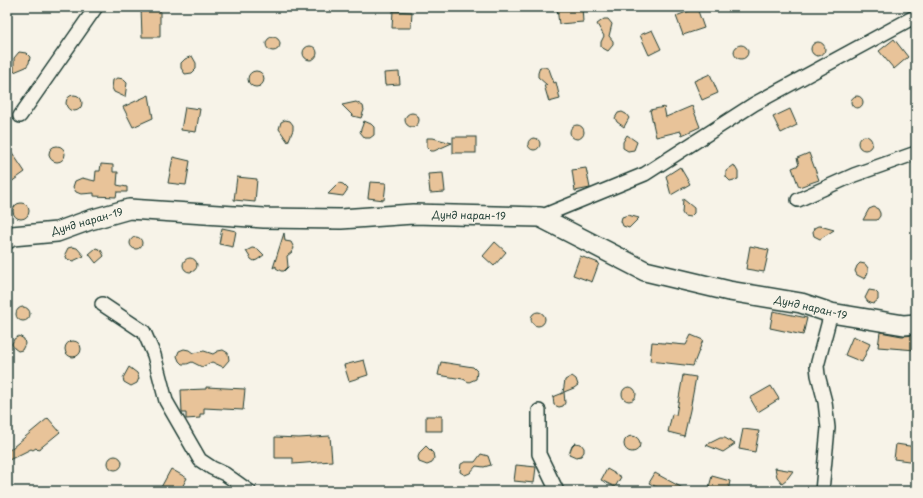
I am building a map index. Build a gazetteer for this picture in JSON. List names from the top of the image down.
{
  "streets": {
    "street": ["Дунд наран-19"]
  }
}
